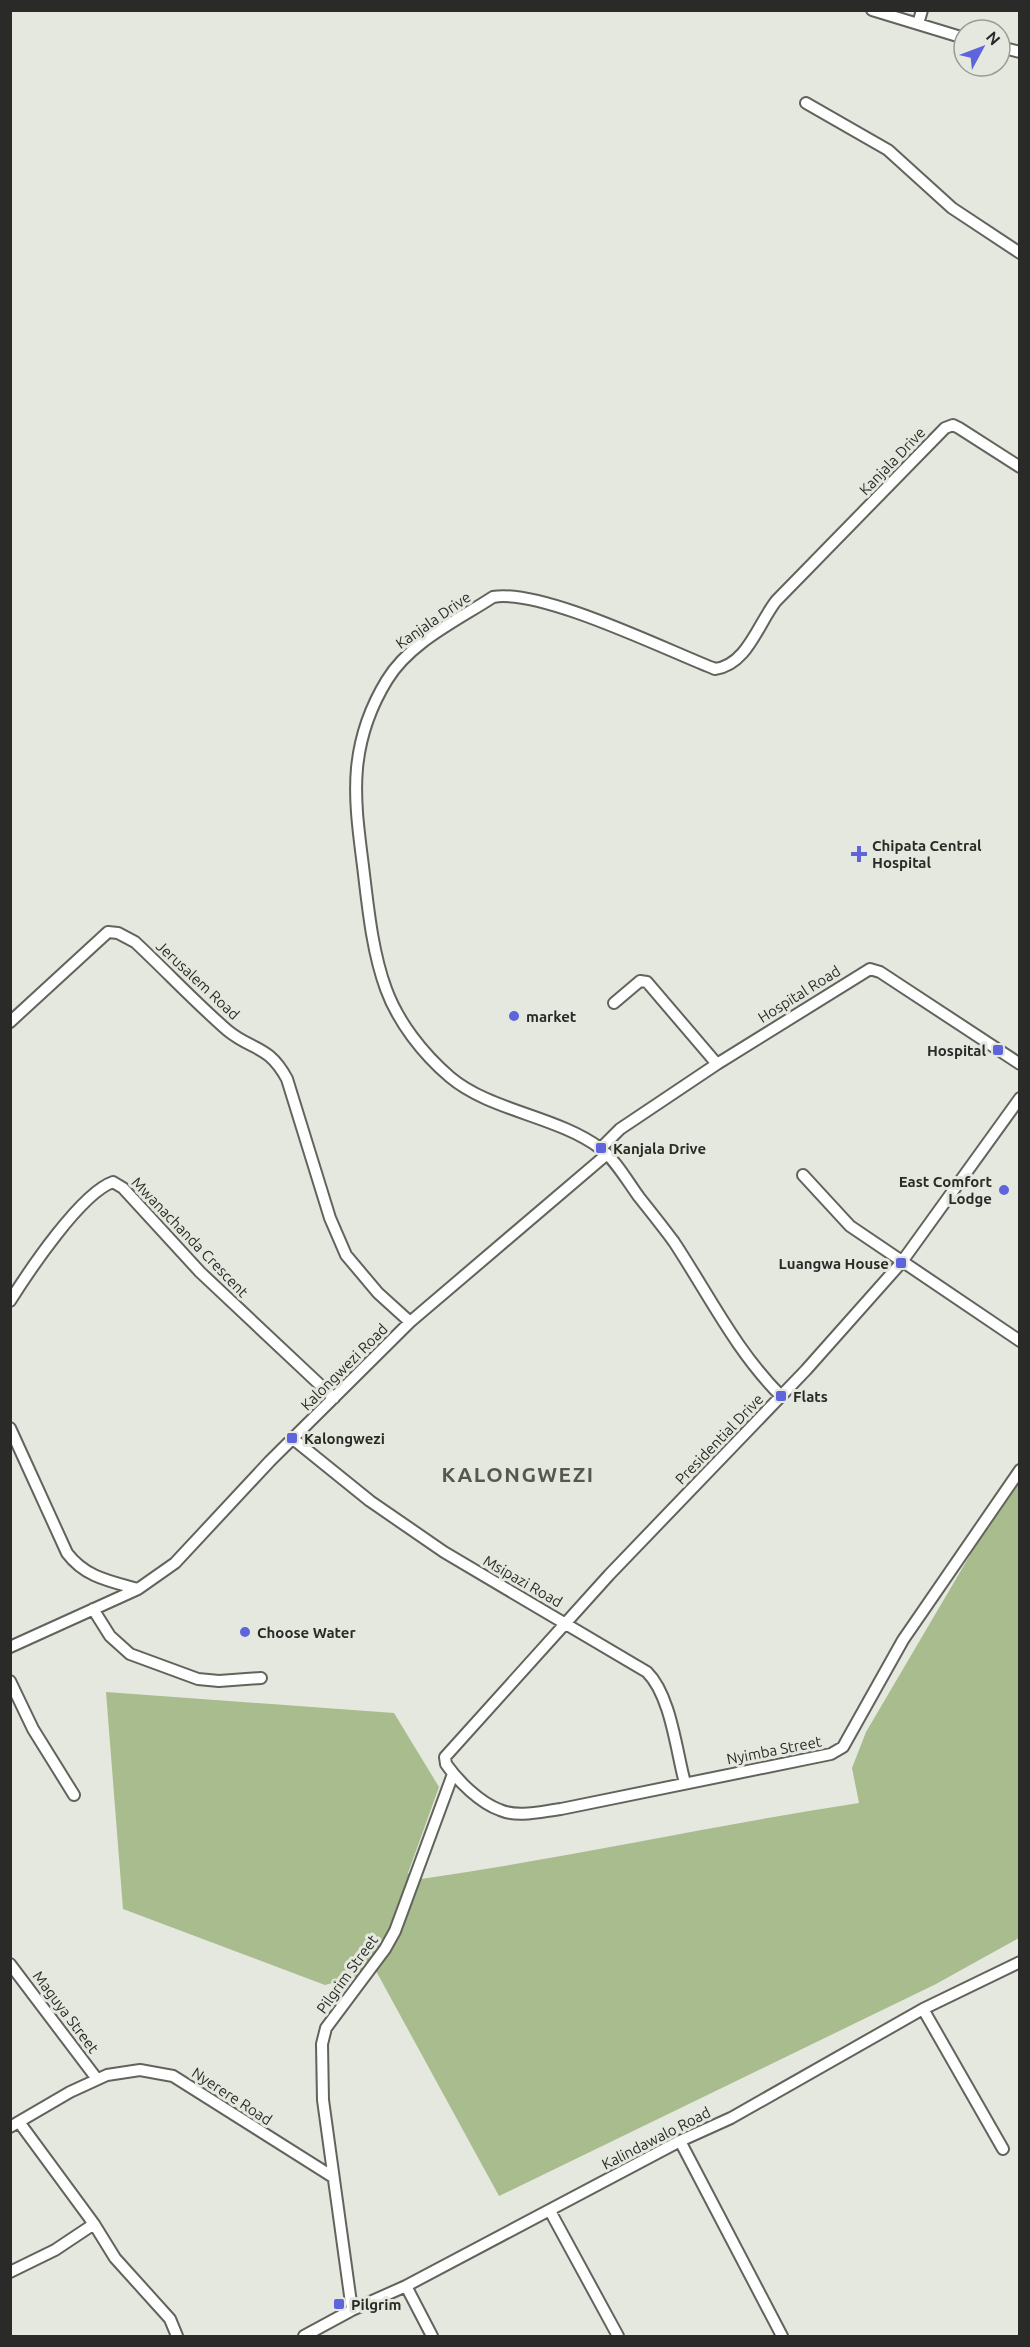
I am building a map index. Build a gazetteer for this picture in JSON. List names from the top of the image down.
{
  "streets": {
    "street": [
      "Kanjala Drive",
      "Jerusalem Road",
      "Hospital Road",
      "Mwanachanda Crescent",
      "Kalongwezi Road",
      "Presidential Drive",
      "Msipazi Road",
      "Nyimba Street",
      "Pilgrim Street",
      "Maguya Street",
      "Nyerere Road",
      "Kalindawalo Road"
    ]
  },
  "crossings": [
    ["Kanjala Drive", "Hospital Road"],
    ["Kanjala Drive", "Kalongwezi Road"],
    ["Kanjala Drive", "Presidential Drive"],
    ["Jerusalem Road", "Kalongwezi Road"],
    ["Hospital Road", "Kalongwezi Road"],
    ["Mwanachanda Crescent", "Kalongwezi Road"],
    ["Kalongwezi Road", "Msipazi Road"],
    ["Presidential Drive", "Msipazi Road"],
    ["Presidential Drive", "Nyimba Street"],
    ["Msipazi Road", "Nyimba Street"],
    ["Nyimba Street", "Pilgrim Street"],
    ["Pilgrim Street", "Nyerere Road"],
    ["Pilgrim Street", "Kalindawalo Road"],
    ["Maguya Street", "Nyerere Road"]
  ],
  "districts": ["KALONGWEZI"],
  "places": {
    "health": ["Chipata Central Hospital"],
    "other": ["market", "East Comfort Lodge", "Choose Water"],
    "transit": [
      "Hospital",
      "Kanjala Drive",
      "Luangwa House",
      "Flats",
      "Kalongwezi",
      "Pilgrim"
    ]
  },
  "north": "top right"
}
